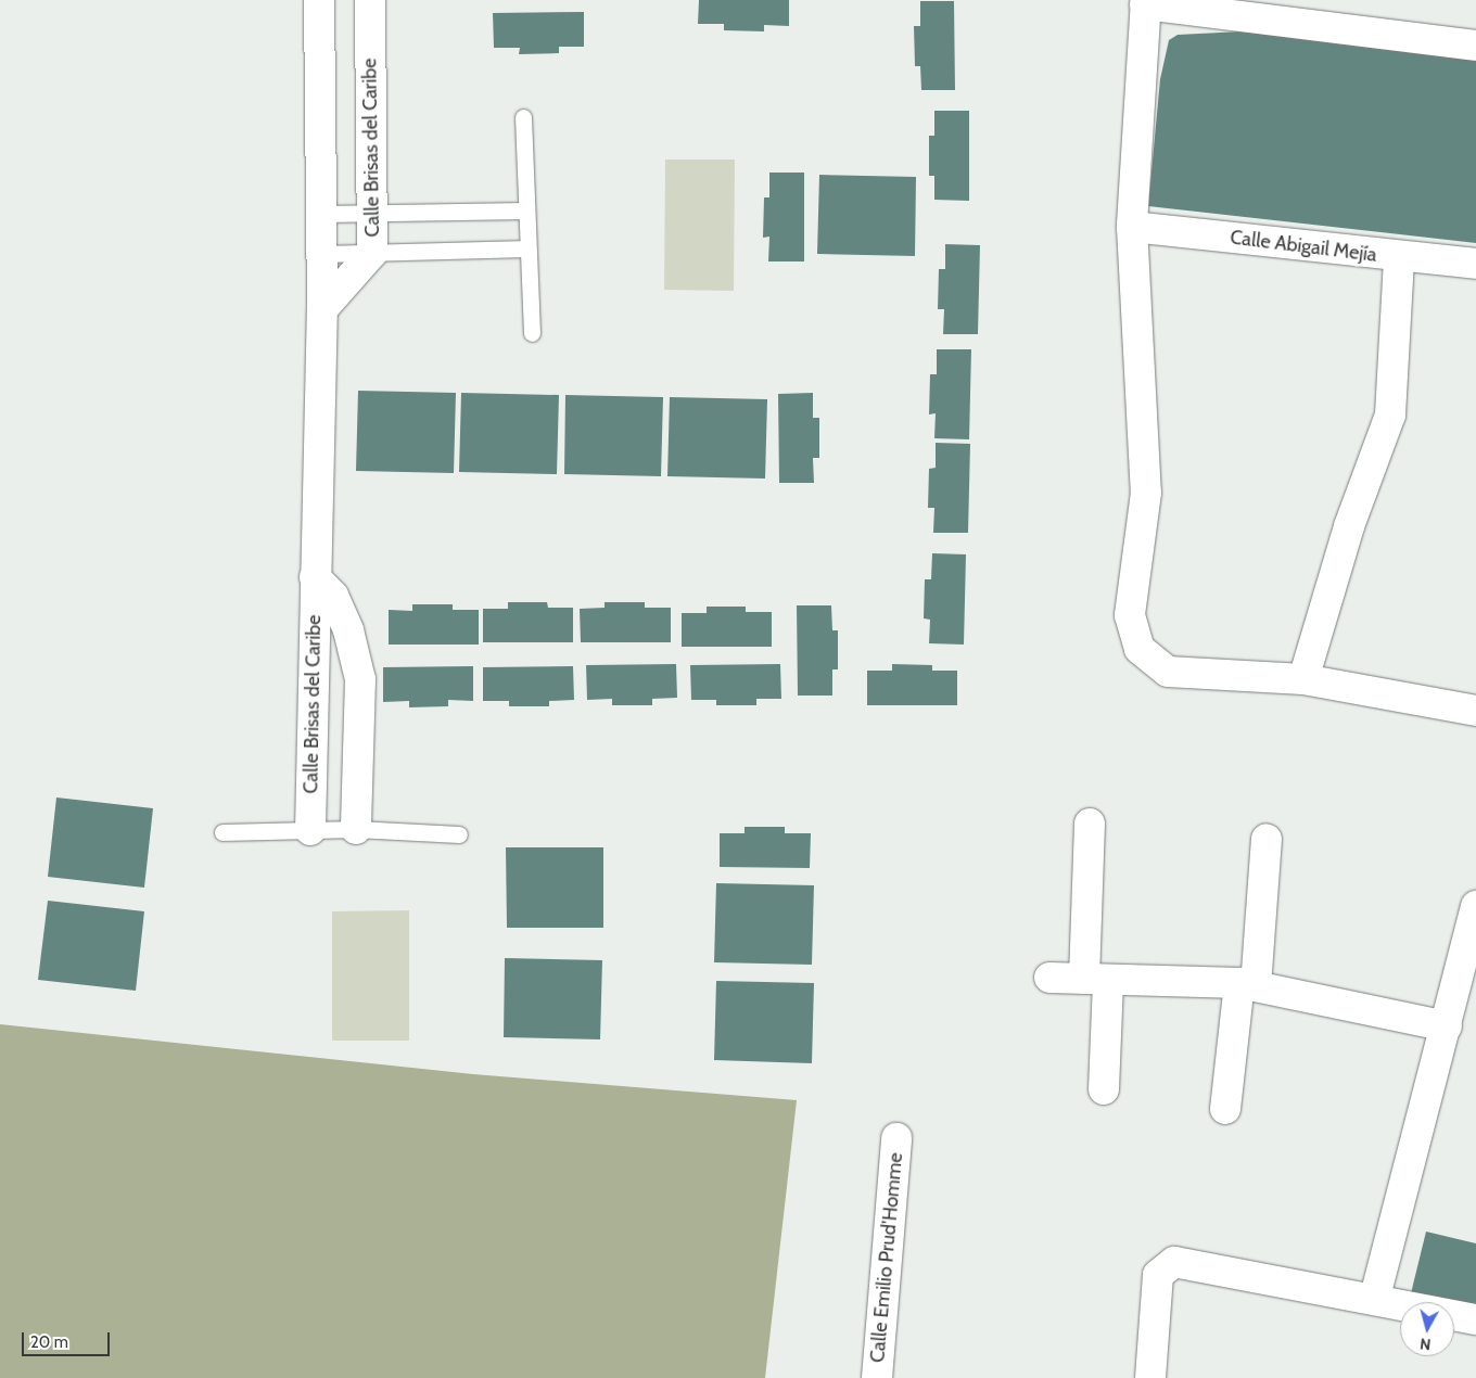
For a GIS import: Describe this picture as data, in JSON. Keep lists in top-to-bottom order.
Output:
{
  "streets": {
    "street": ["Calle Brisas del Caribe", "Calle Abigail Mejía", "Calle Emilio Prud'Homme"]
  },
  "scale_bar": "20 m",
  "north": "bottom"
}
